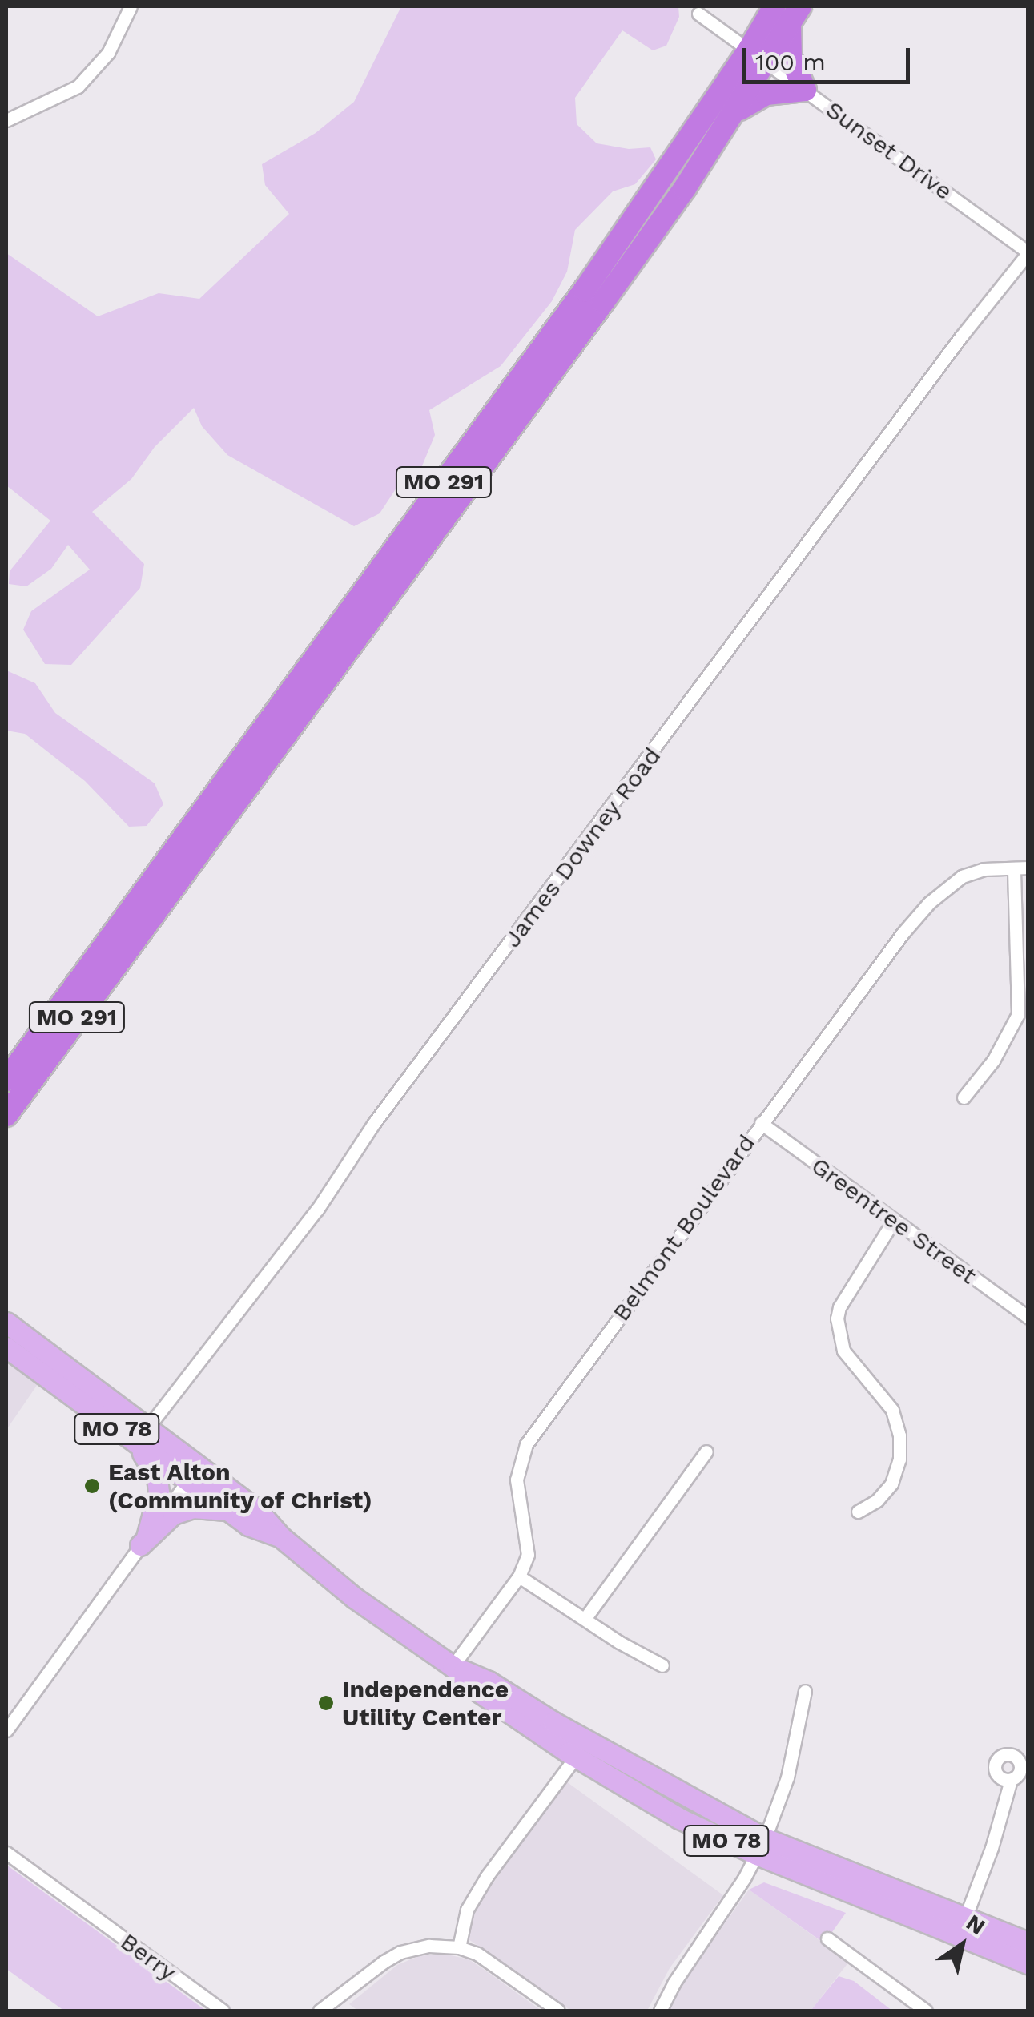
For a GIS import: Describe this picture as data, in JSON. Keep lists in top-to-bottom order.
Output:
{
  "streets": {
    "highway": ["MO 291"],
    "main road": ["MO 78"],
    "street": [
      "Sunset Drive",
      "James Downey Road",
      "Greentree Street",
      "Belmont Boulevard",
      "Berry"
    ]
  },
  "crossings": [
    ["Sunset Drive", "MO 291"],
    ["Sunset Drive", "James Downey Road"],
    ["James Downey Road", "MO 78"],
    ["Greentree Street", "Belmont Boulevard"],
    ["Belmont Boulevard", "MO 78"]
  ],
  "places": ["East Alton (Community of Christ)", "Independence Utility Center"],
  "scale_bar": "100 m",
  "north": "top right"
}
